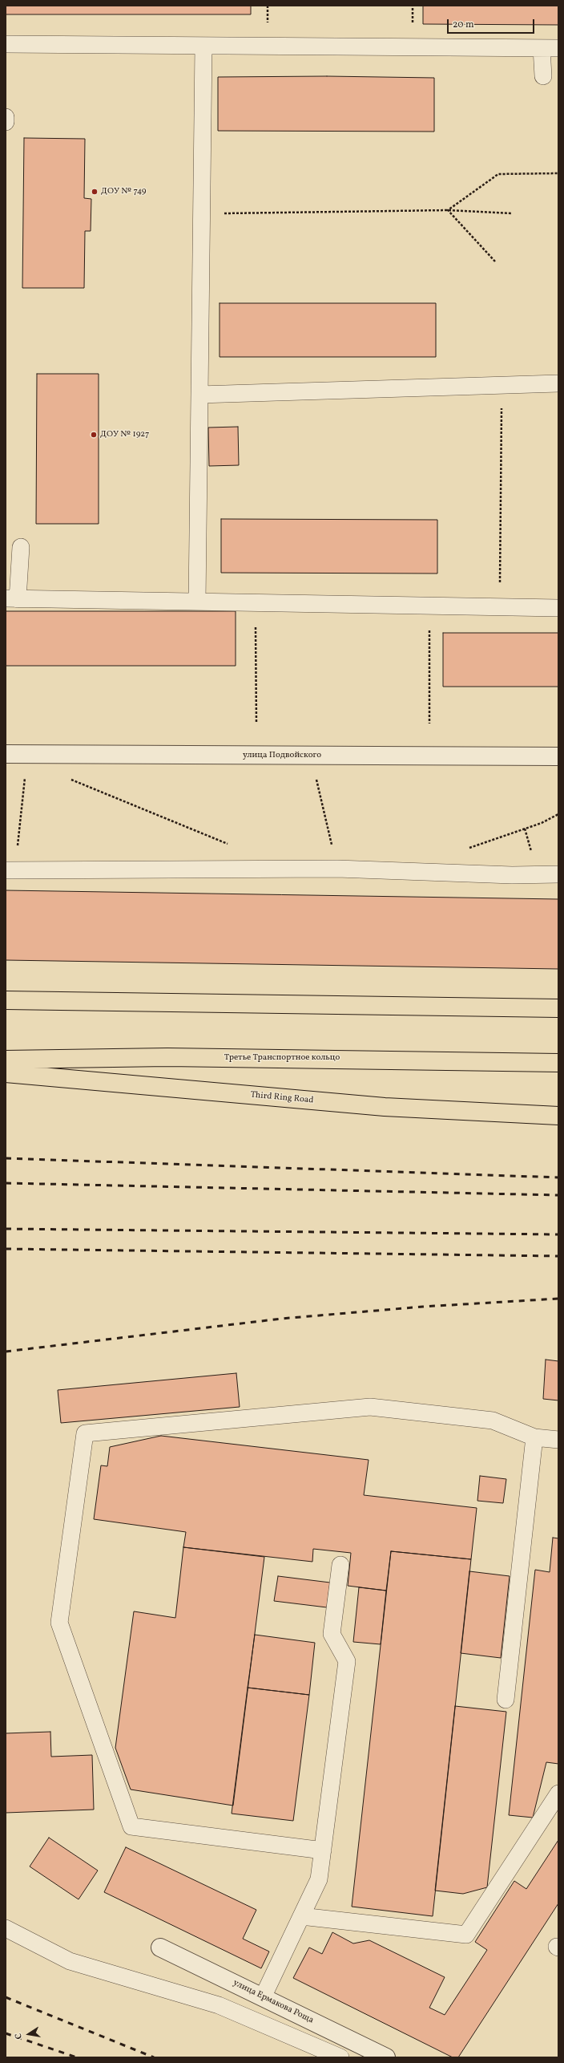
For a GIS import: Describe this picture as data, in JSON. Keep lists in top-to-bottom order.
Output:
{
  "streets": {
    "main road": ["Третье Транспортное кольцо", "Third Ring Road"],
    "street": ["улица Подвойского", "улица Ермакова Роща"]
  },
  "places": ["ДОУ № 749", "ДОУ № 1927"],
  "scale_bar": "20 m",
  "north": "left"
}
